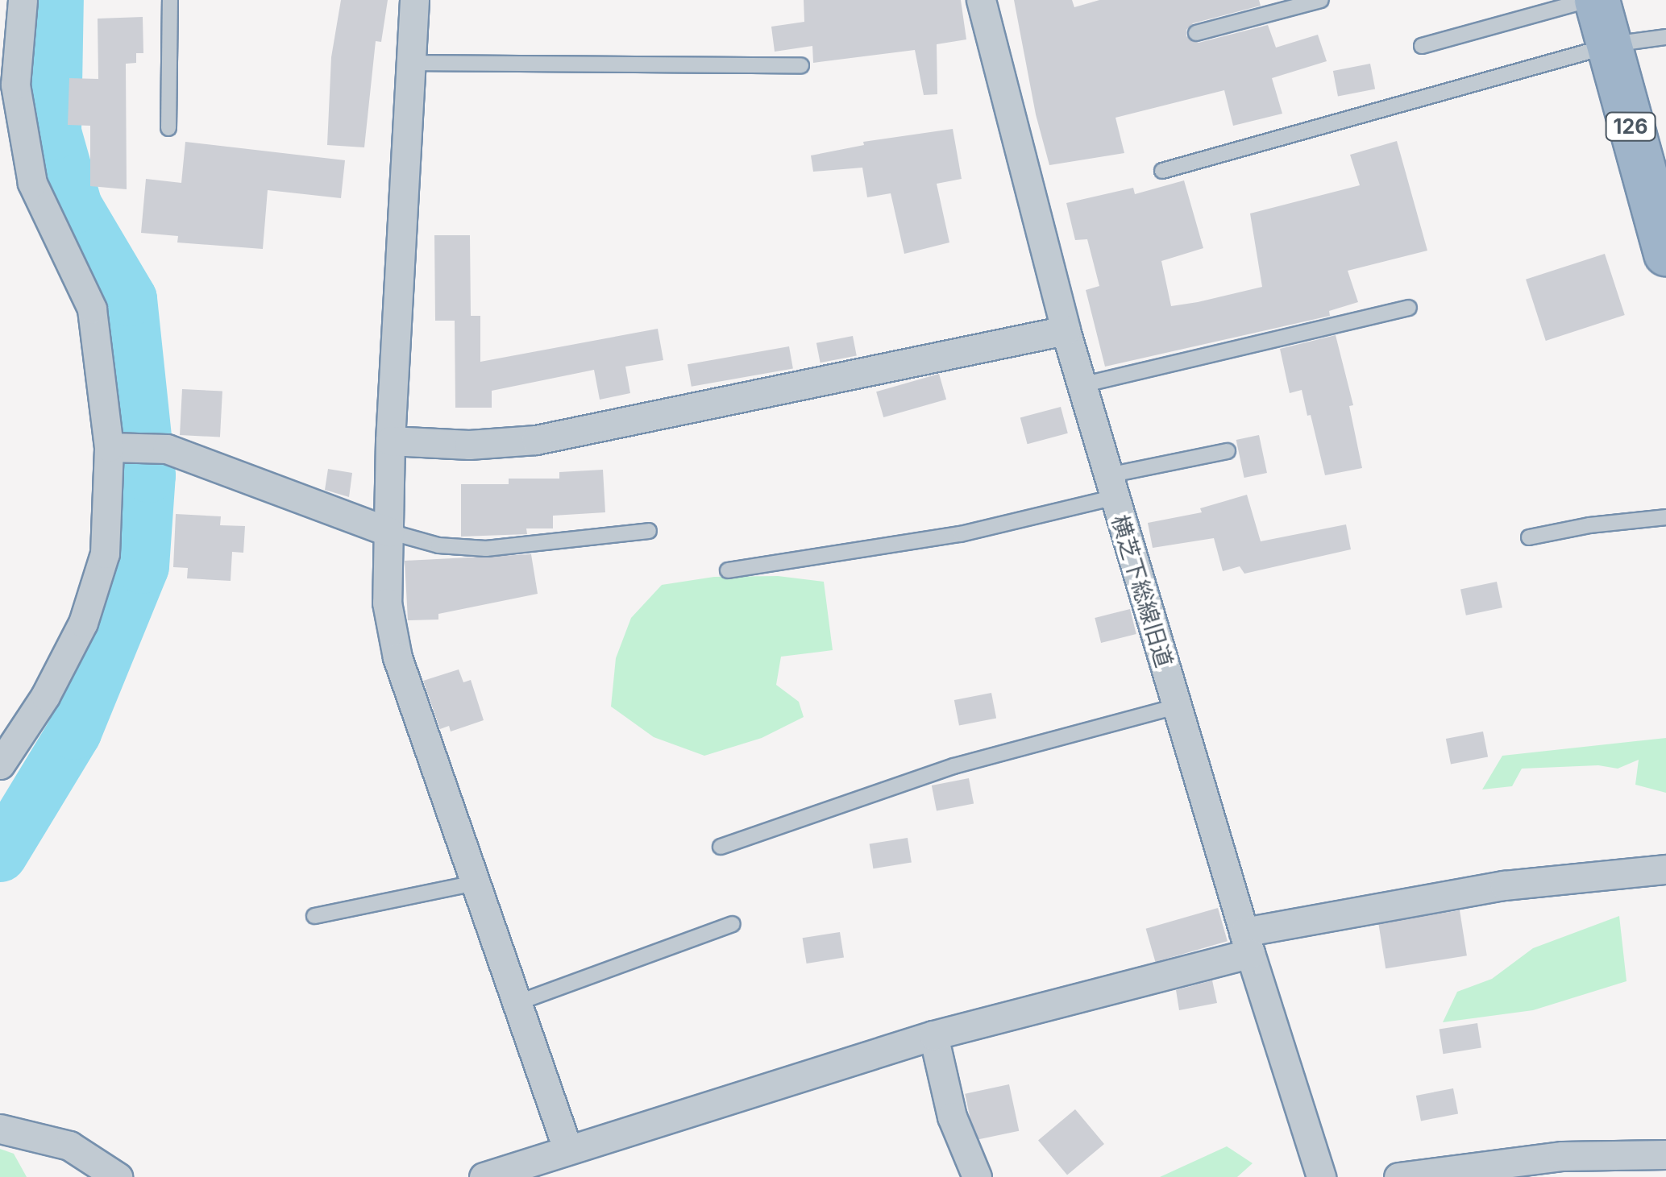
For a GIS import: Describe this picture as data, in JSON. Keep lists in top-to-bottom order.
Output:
{
  "streets": {
    "highway": ["126"],
    "street": ["横芝下総線旧道"]
  }
}
